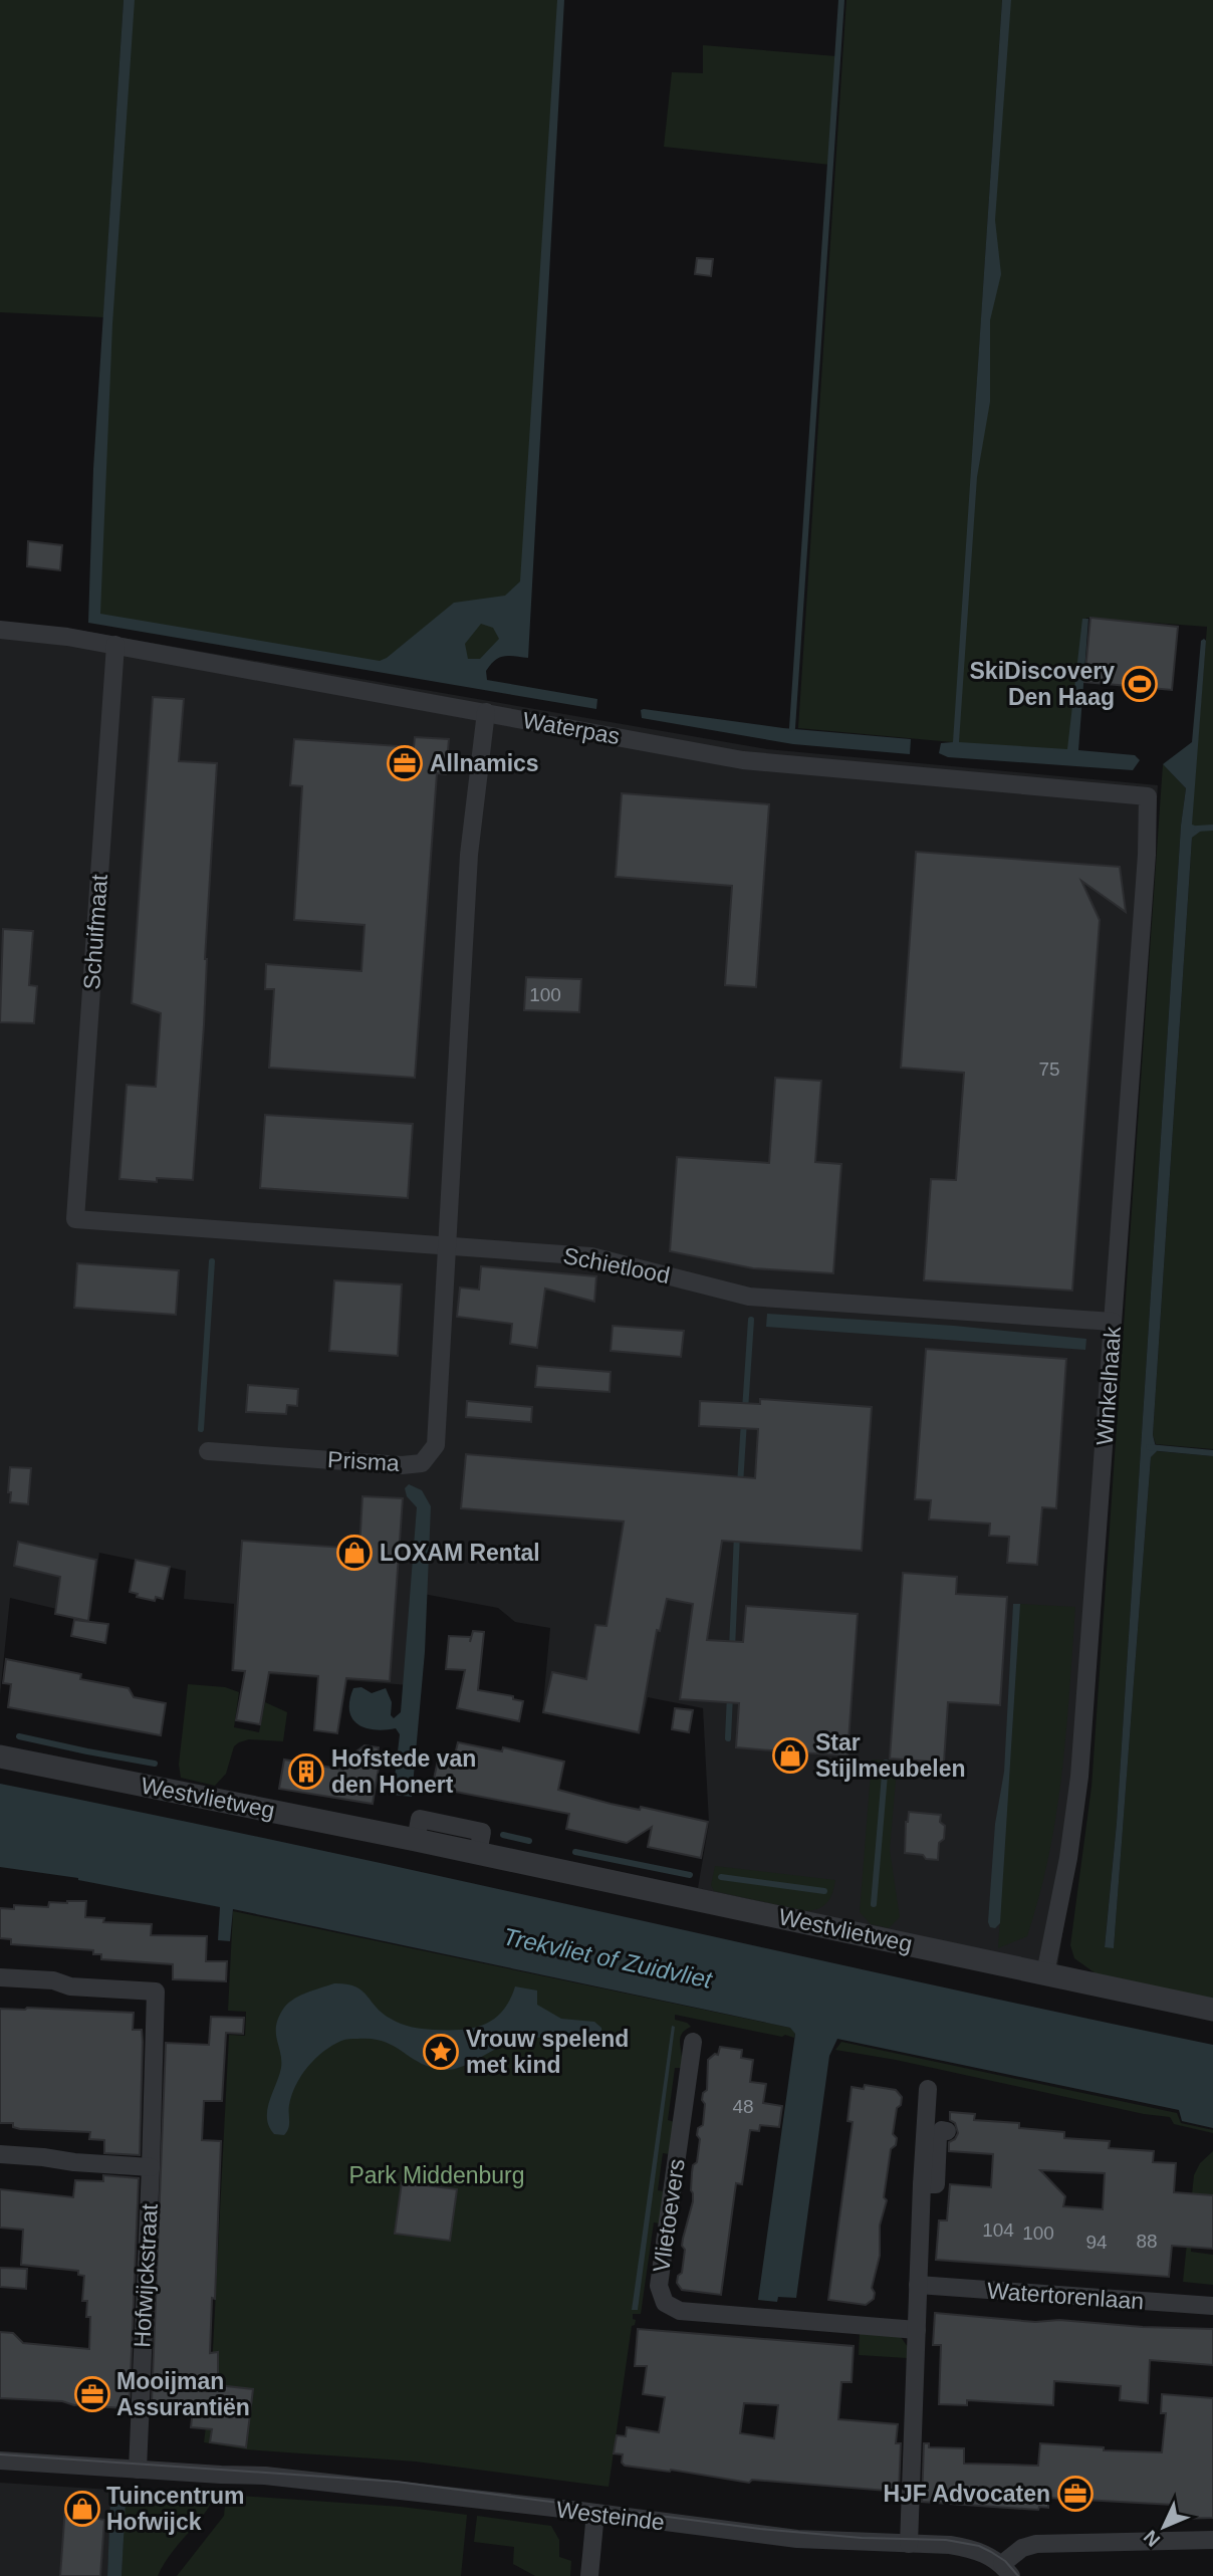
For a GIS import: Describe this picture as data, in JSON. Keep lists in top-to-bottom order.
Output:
{
  "streets": {
    "street": [
      "Waterpas",
      "Schuifmaat",
      "Schietlood",
      "Winkelhaak",
      "Prisma",
      "Westvlietweg",
      "Vlietoevers",
      "Hofwijckstraat",
      "Watertorenlaan",
      "Westeinde"
    ]
  },
  "crossings": [
    ["Waterpas", "Schuifmaat"],
    ["Waterpas", "Winkelhaak"],
    ["Schuifmaat", "Schietlood"],
    ["Schietlood", "Winkelhaak"],
    ["Schietlood", "Prisma"],
    ["Winkelhaak", "Westvlietweg"],
    ["Hofwijckstraat", "Westeinde"]
  ],
  "water": ["Trekvliet of Zuidvliet"],
  "parks": ["Park Middenburg"],
  "places": {
    "sports": ["SkiDiscovery Den Haag"],
    "office": ["Allnamics", "Mooijman Assurantiën", "HJF Advocaten"],
    "shop": ["LOXAM Rental", "Star Stijlmeubelen", "Tuincentrum Hofwijck"],
    "building": ["Hofstede van den Honert"],
    "place": ["Vrouw spelend met kind"]
  },
  "house_numbers": [
    "100",
    "75",
    "48",
    "104",
    "100",
    "88",
    "94"
  ],
  "north": "bottom left"
}
